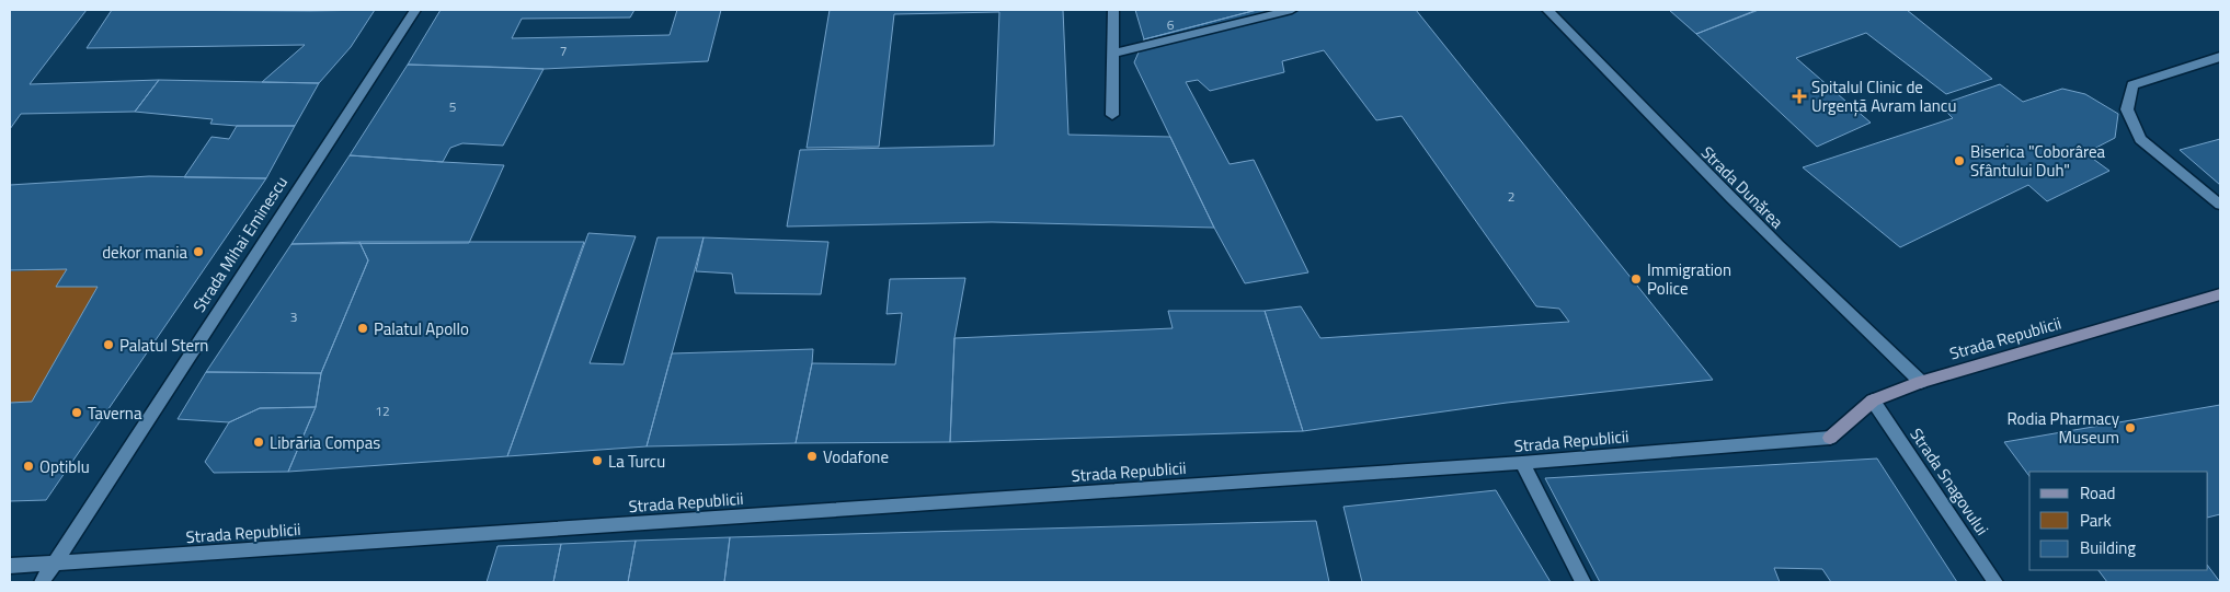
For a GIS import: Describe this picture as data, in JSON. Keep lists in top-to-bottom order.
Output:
{
  "streets": {
    "street": [
      "Strada Dunărea",
      "Strada Mihai Eminescu",
      "Strada Republicii",
      "Strada Snagovului"
    ]
  },
  "crossings": [
    ["Strada Dunărea", "Strada Republicii"],
    ["Strada Mihai Eminescu", "Strada Republicii"],
    ["Strada Republicii", "Strada Snagovului"]
  ],
  "places": {
    "health": ["Spitalul Clinic de Urgență Avram Iancu"],
    "other": [
      "Biserica \"Coborârea Sfântului Duh\"",
      "dekor mania",
      "Immigration Police",
      "Palatul Apollo",
      "Palatul Stern",
      "Taverna",
      "Rodia Pharmacy Museum",
      "Librăria Compas",
      "Vodafone",
      "La Turcu",
      "Optiblu"
    ]
  },
  "house_numbers": [
    "6",
    "7",
    "5",
    "2",
    "3",
    "12"
  ],
  "legend": ["Road", "Park", "Building"]
}
